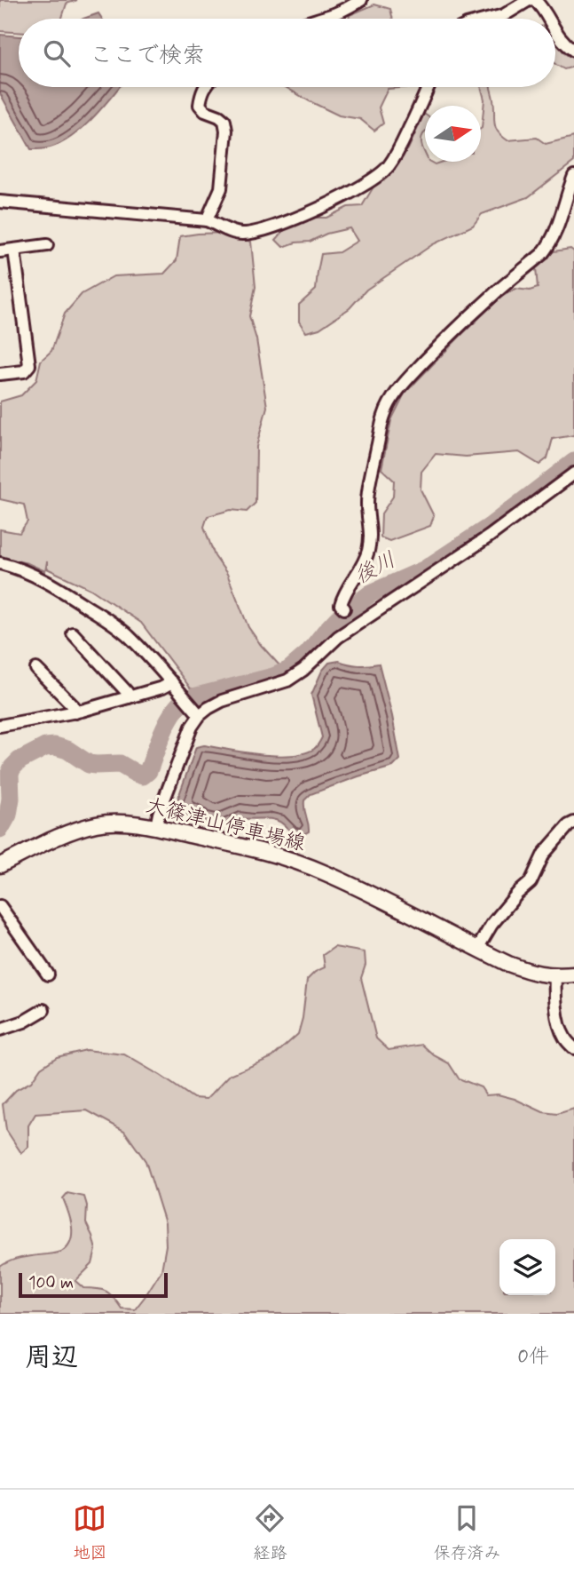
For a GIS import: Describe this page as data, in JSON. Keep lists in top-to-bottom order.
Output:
{
  "streets": {
    "main road": ["大篠津山停車場線"]
  },
  "water": ["後川"],
  "scale_bar": "100 m",
  "north": "right",
  "page": {
    "search": "ここで検索",
    "scale": "100 m",
    "heading": ["周辺", "0件"],
    "nav": ["地図", "経路", "保存済み"]
  }
}
